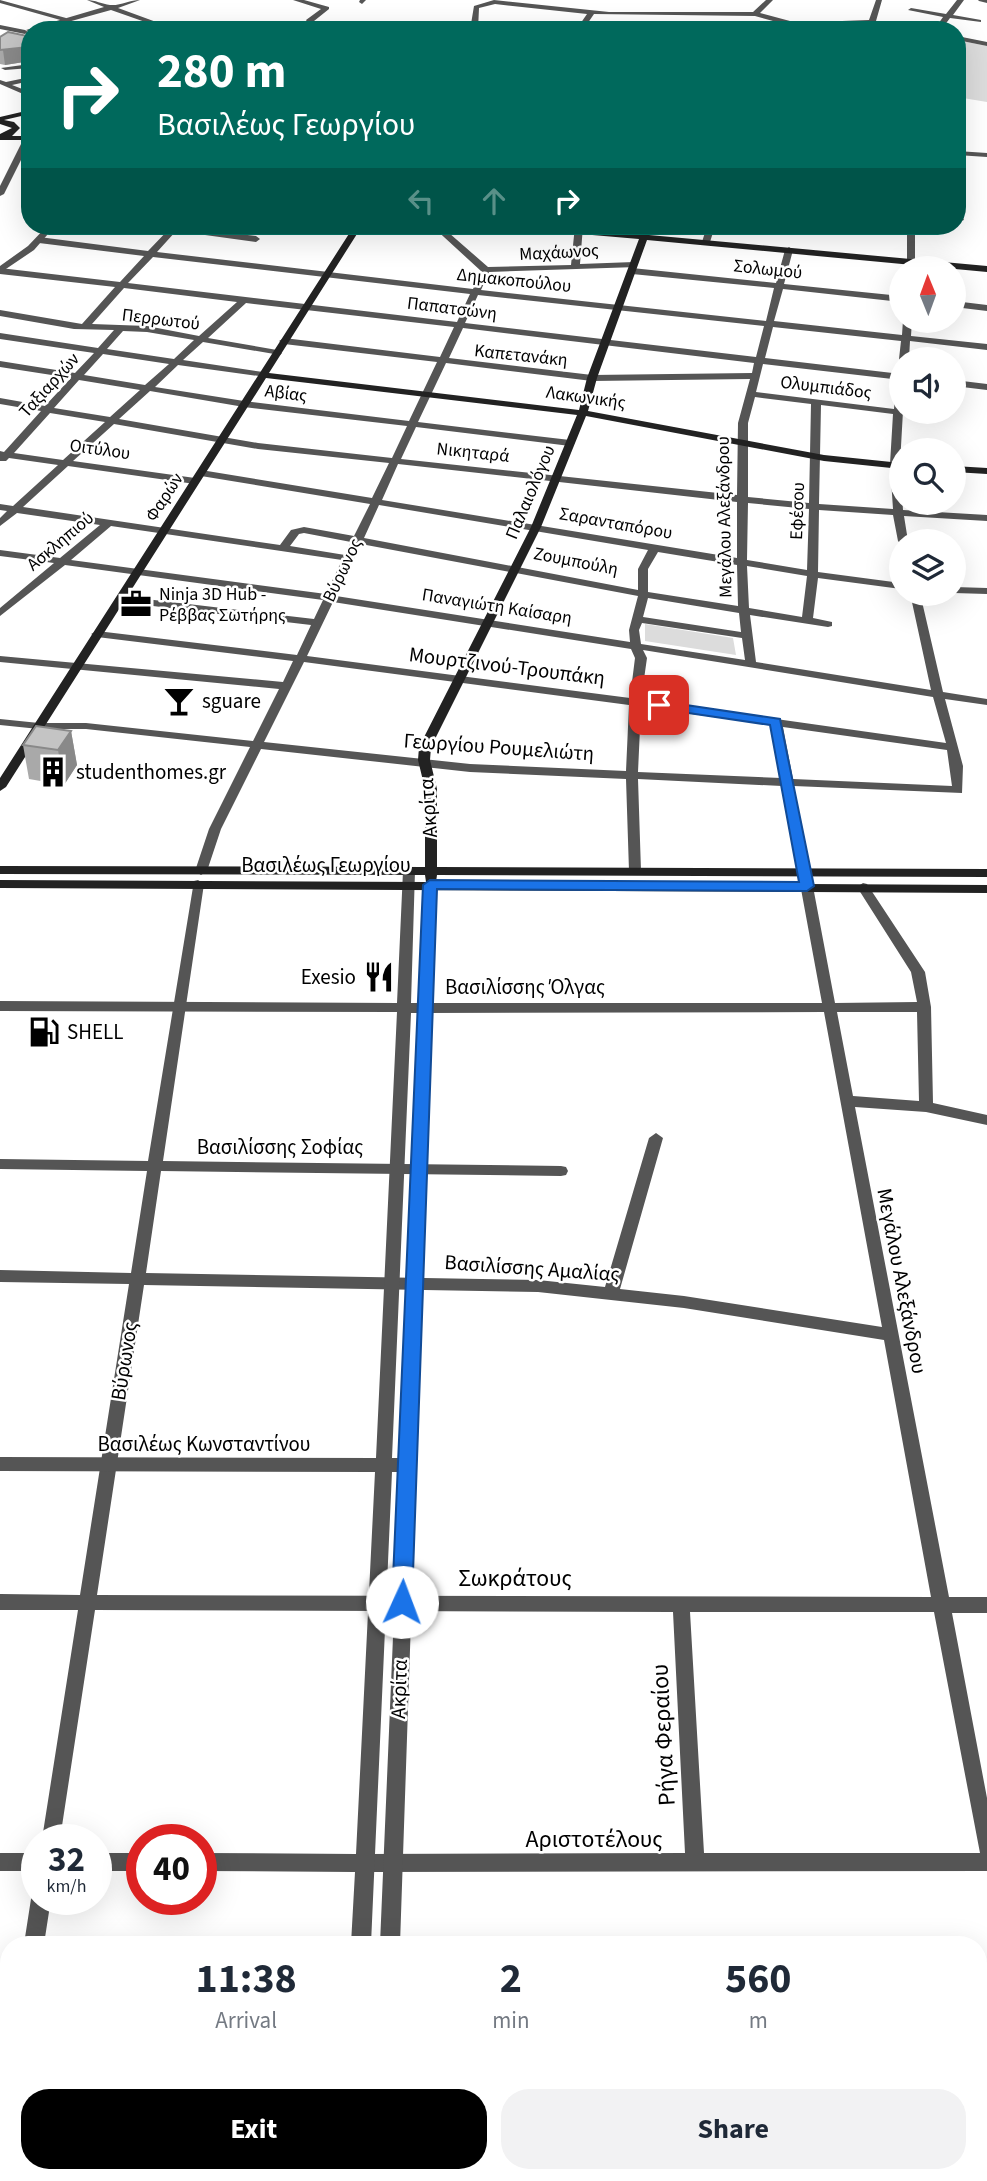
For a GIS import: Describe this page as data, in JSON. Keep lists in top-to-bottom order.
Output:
{
  "streets": {
    "main road": [
      "Λακωνικής",
      "Παλαιολόγου",
      "Φαρών",
      "Ακρίτα",
      "Βασιλέως Γεωργίου"
    ],
    "street": [
      "Μαχάωνος",
      "Σολωμού",
      "Δημακοπούλου",
      "Παπατσώνη",
      "Περρωτού",
      "Καπετανάκη",
      "Ταξιαρχών",
      "Ολυμπιάδος",
      "Αβίας",
      "Οιτύλου",
      "Νικηταρά",
      "Εφέσου",
      "Μεγάλου Αλεξάνδρου",
      "Σαρανταπόρου",
      "Ασκληπιού",
      "Ζουμπούλη",
      "Βύρωνος",
      "Παναγιώτη Καίσαρη",
      "Μουρτζινού-Τρουπάκη",
      "Γεωργίου Ρουμελιώτη",
      "Βασιλίσσης Όλγας",
      "Βασιλίσσης Σοφίας",
      "Βασιλίσσης Αμαλίας",
      "Βασιλέως Κωνσταντίνου",
      "Σωκράτους",
      "Ρήγα Φεραίου",
      "Αριστοτέλους"
    ]
  },
  "crossings": [
    ["Μαχάωνος", "Σολωμού"],
    ["Μαχάωνος", "Παλαιολόγου"],
    ["Μαχάωνος", "Βύρωνος"],
    ["Σολωμού", "Παλαιολόγου"],
    ["Σολωμού", "Μεγάλου Αλεξάνδρου"],
    ["Δημακοπούλου", "Παλαιολόγου"],
    ["Δημακοπούλου", "Φαρών"],
    ["Δημακοπούλου", "Μεγάλου Αλεξάνδρου"],
    ["Δημακοπούλου", "Βύρωνος"],
    ["Παπατσώνη", "Παλαιολόγου"],
    ["Παπατσώνη", "Φαρών"],
    ["Παπατσώνη", "Μεγάλου Αλεξάνδρου"],
    ["Παπατσώνη", "Βύρωνος"],
    ["Περρωτού", "Ταξιαρχών"],
    ["Περρωτού", "Φαρών"],
    ["Καπετανάκη", "Παλαιολόγου"],
    ["Καπετανάκη", "Φαρών"],
    ["Καπετανάκη", "Μεγάλου Αλεξάνδρου"],
    ["Καπετανάκη", "Βύρωνος"],
    ["Ταξιαρχών", "Αβίας"],
    ["Ταξιαρχών", "Οιτύλου"],
    ["Ταξιαρχών", "Νικηταρά"],
    ["Ολυμπιάδος", "Εφέσου"],
    ["Ολυμπιάδος", "Μεγάλου Αλεξάνδρου"],
    ["Αβίας", "Παλαιολόγου"],
    ["Αβίας", "Φαρών"],
    ["Αβίας", "Βύρωνος"],
    ["Λακωνικής", "Παλαιολόγου"],
    ["Λακωνικής", "Φαρών"],
    ["Λακωνικής", "Εφέσου"],
    ["Λακωνικής", "Μεγάλου Αλεξάνδρου"],
    ["Λακωνικής", "Βύρωνος"],
    ["Οιτύλου", "Φαρών"],
    ["Οιτύλου", "Σαρανταπόρου"],
    ["Νικηταρά", "Παλαιολόγου"],
    ["Νικηταρά", "Φαρών"],
    ["Νικηταρά", "Εφέσου"],
    ["Νικηταρά", "Μεγάλου Αλεξάνδρου"],
    ["Νικηταρά", "Βύρωνος"],
    ["Παλαιολόγου", "Σαρανταπόρου"],
    ["Παλαιολόγου", "Ζουμπούλη"],
    ["Παλαιολόγου", "Παναγιώτη Καίσαρη"],
    ["Παλαιολόγου", "Μουρτζινού-Τρουπάκη"],
    ["Παλαιολόγου", "Γεωργίου Ρουμελιώτη"],
    ["Παλαιολόγου", "Ακρίτα"],
    ["Φαρών", "Σαρανταπόρου"],
    ["Φαρών", "Παναγιώτη Καίσαρη"],
    ["Φαρών", "Μουρτζινού-Τρουπάκη"],
    ["Φαρών", "Γεωργίου Ρουμελιώτη"],
    ["Εφέσου", "Σαρανταπόρου"],
    ["Εφέσου", "Ζουμπούλη"],
    ["Μεγάλου Αλεξάνδρου", "Σαρανταπόρου"],
    ["Μεγάλου Αλεξάνδρου", "Ζουμπούλη"],
    ["Μεγάλου Αλεξάνδρου", "Παναγιώτη Καίσαρη"],
    ["Μεγάλου Αλεξάνδρου", "Μουρτζινού-Τρουπάκη"],
    ["Μεγάλου Αλεξάνδρου", "Γεωργίου Ρουμελιώτη"],
    ["Μεγάλου Αλεξάνδρου", "Βασιλέως Γεωργίου"],
    ["Μεγάλου Αλεξάνδρου", "Βασιλίσσης Όλγας"],
    ["Μεγάλου Αλεξάνδρου", "Βασιλίσσης Αμαλίας"],
    ["Μεγάλου Αλεξάνδρου", "Σωκράτους"],
    ["Σαρανταπόρου", "Βύρωνος"],
    ["Ασκληπιού", "Παναγιώτη Καίσαρη"],
    ["Ζουμπούλη", "Βύρωνος"],
    ["Βύρωνος", "Παναγιώτη Καίσαρη"],
    ["Βύρωνος", "Μουρτζινού-Τρουπάκη"],
    ["Βύρωνος", "Γεωργίου Ρουμελιώτη"],
    ["Βύρωνος", "Βασιλέως Γεωργίου"],
    ["Βύρωνος", "Βασιλίσσης Όλγας"],
    ["Βύρωνος", "Βασιλίσσης Σοφίας"],
    ["Βύρωνος", "Βασιλίσσης Αμαλίας"],
    ["Βύρωνος", "Βασιλέως Κωνσταντίνου"],
    ["Βύρωνος", "Σωκράτους"],
    ["Μουρτζινού-Τρουπάκη", "Γεωργίου Ρουμελιώτη"],
    ["Γεωργίου Ρουμελιώτη", "Ακρίτα"],
    ["Ακρίτα", "Βασιλέως Γεωργίου"],
    ["Ακρίτα", "Βασιλίσσης Όλγας"],
    ["Ακρίτα", "Βασιλίσσης Σοφίας"],
    ["Ακρίτα", "Βασιλίσσης Αμαλίας"],
    ["Ακρίτα", "Βασιλέως Κωνσταντίνου"],
    ["Ακρίτα", "Σωκράτους"],
    ["Ακρίτα", "Αριστοτέλους"],
    ["Σωκράτους", "Ρήγα Φεραίου"],
    ["Ρήγα Φεραίου", "Αριστοτέλους"]
  ],
  "places": {
    "office": ["Ninja 3D Hub - Ρέββας Σωτήρης"],
    "bar": ["sguare"],
    "building": ["studenthomes.gr"],
    "restaurant": ["Exesio"],
    "fuel station": ["SHELL"]
  },
  "north": "top",
  "page": {
    "turn": ["280 m", "Βασιλέως Γεωργίου"],
    "speed": "32 km/h",
    "limit": "40",
    "eta": [
      "11:38",
      "Arrival",
      "2",
      "min",
      "560",
      "m"
    ],
    "buttons": ["Exit", "Share"]
  }
}
